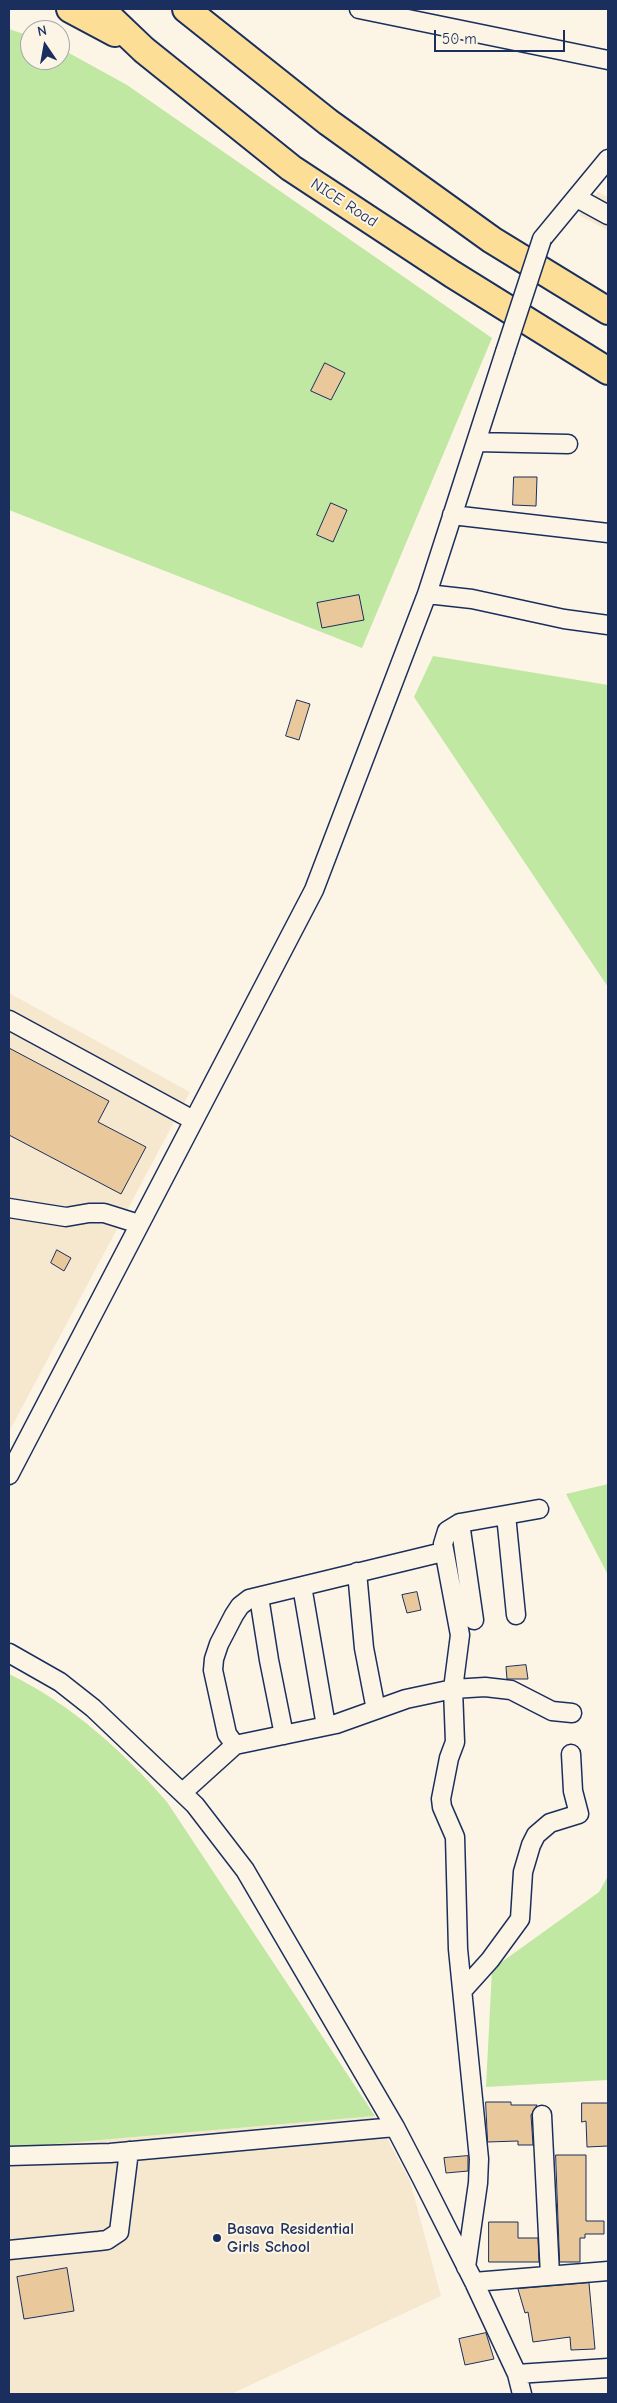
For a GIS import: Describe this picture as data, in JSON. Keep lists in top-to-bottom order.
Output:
{
  "streets": {
    "highway": ["NICE Road"]
  },
  "places": ["Basava Residential Girls School"],
  "scale_bar": "50 m",
  "north": "top"
}
